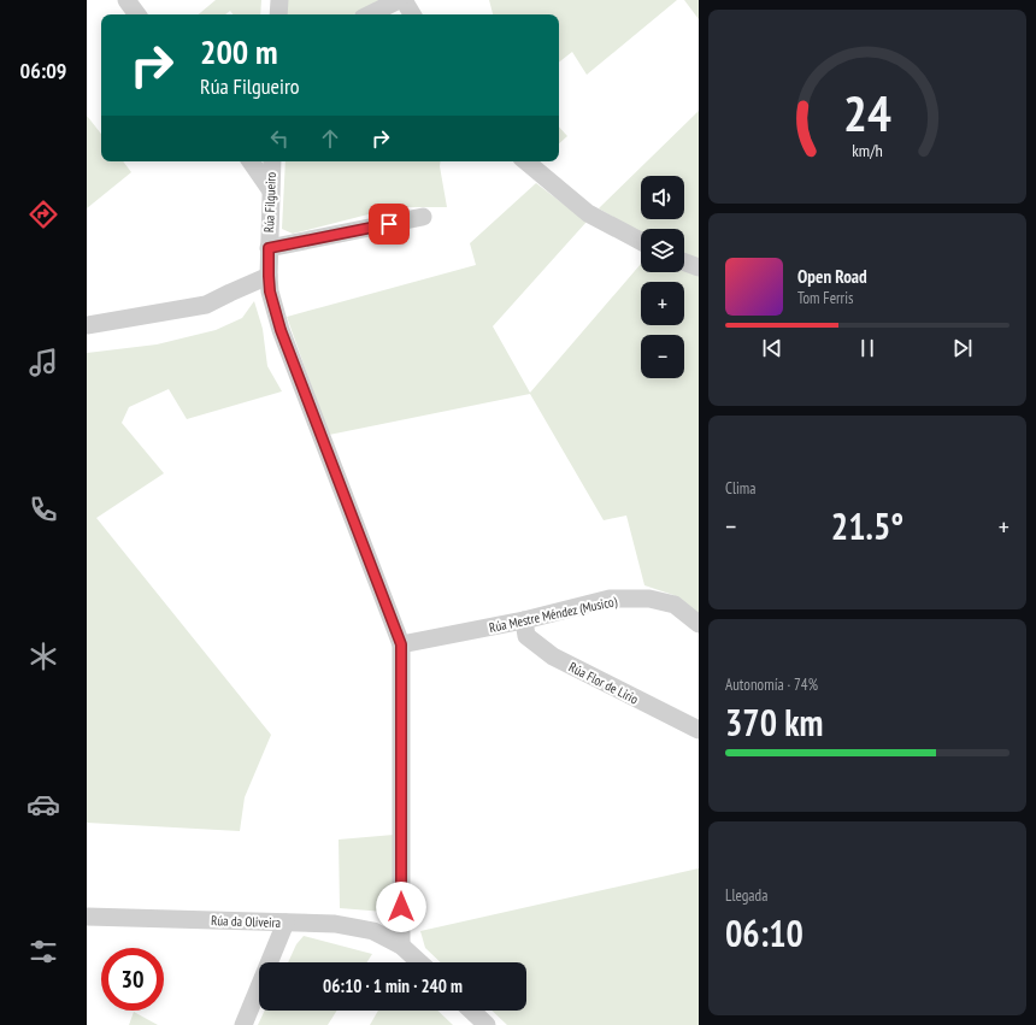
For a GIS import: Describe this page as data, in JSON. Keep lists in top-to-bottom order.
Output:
{
  "streets": {
    "street": [
      "Rúa Filgueiro",
      "Rúa Mestre Méndez (Musico)",
      "Rúa Flor de Lirio",
      "Rúa da Oliveira"
    ]
  },
  "crossings": [
    ["Rúa Filgueiro", "Rúa Mestre Méndez (Musico)"],
    ["Rúa Filgueiro", "Rúa da Oliveira"],
    ["Rúa Mestre Méndez (Musico)", "Rúa Flor de Lirio"]
  ],
  "page": {
    "tabs": "06:09",
    "turn": ["200 m", "Rúa Filgueiro"],
    "map_buttons": ["+", "−"],
    "song": ["Open Road", "Tom Ferris"],
    "tile": [
      "Clima",
      ["Autonomía · 74%", "370 km"],
      ["Llegada", "06:10"]
    ],
    "heat": ["−", "21.5°", "+"],
    "limit": "30",
    "trip": "06:10 · 1 min · 240 m",
    "gauge": ["24", "km/h"]
  }
}
